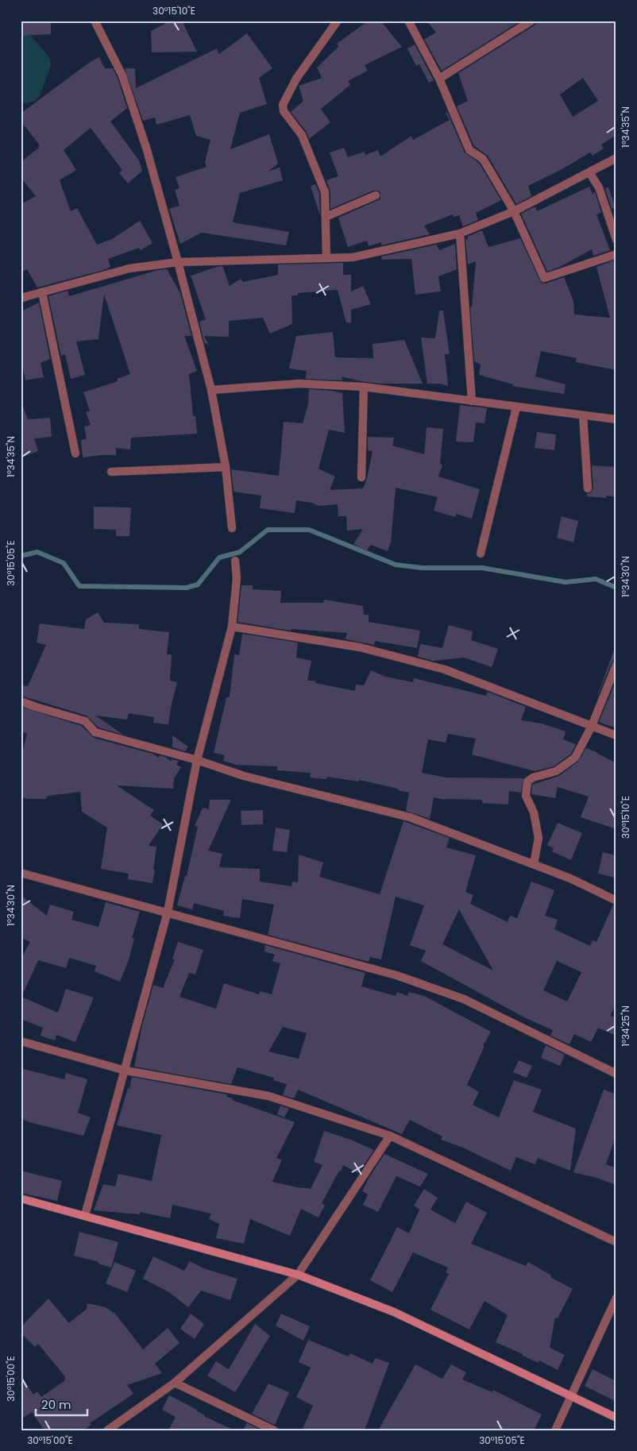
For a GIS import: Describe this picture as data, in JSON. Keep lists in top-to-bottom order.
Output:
{
  "scale_bar": "20 m",
  "coordinates": [
    "30°15'10\"E",
    "1°34'35\"N",
    "30°15'05\"E",
    "1°34'30\"N",
    "1°34'25\"N",
    "30°15'00\"E"
  ]
}
